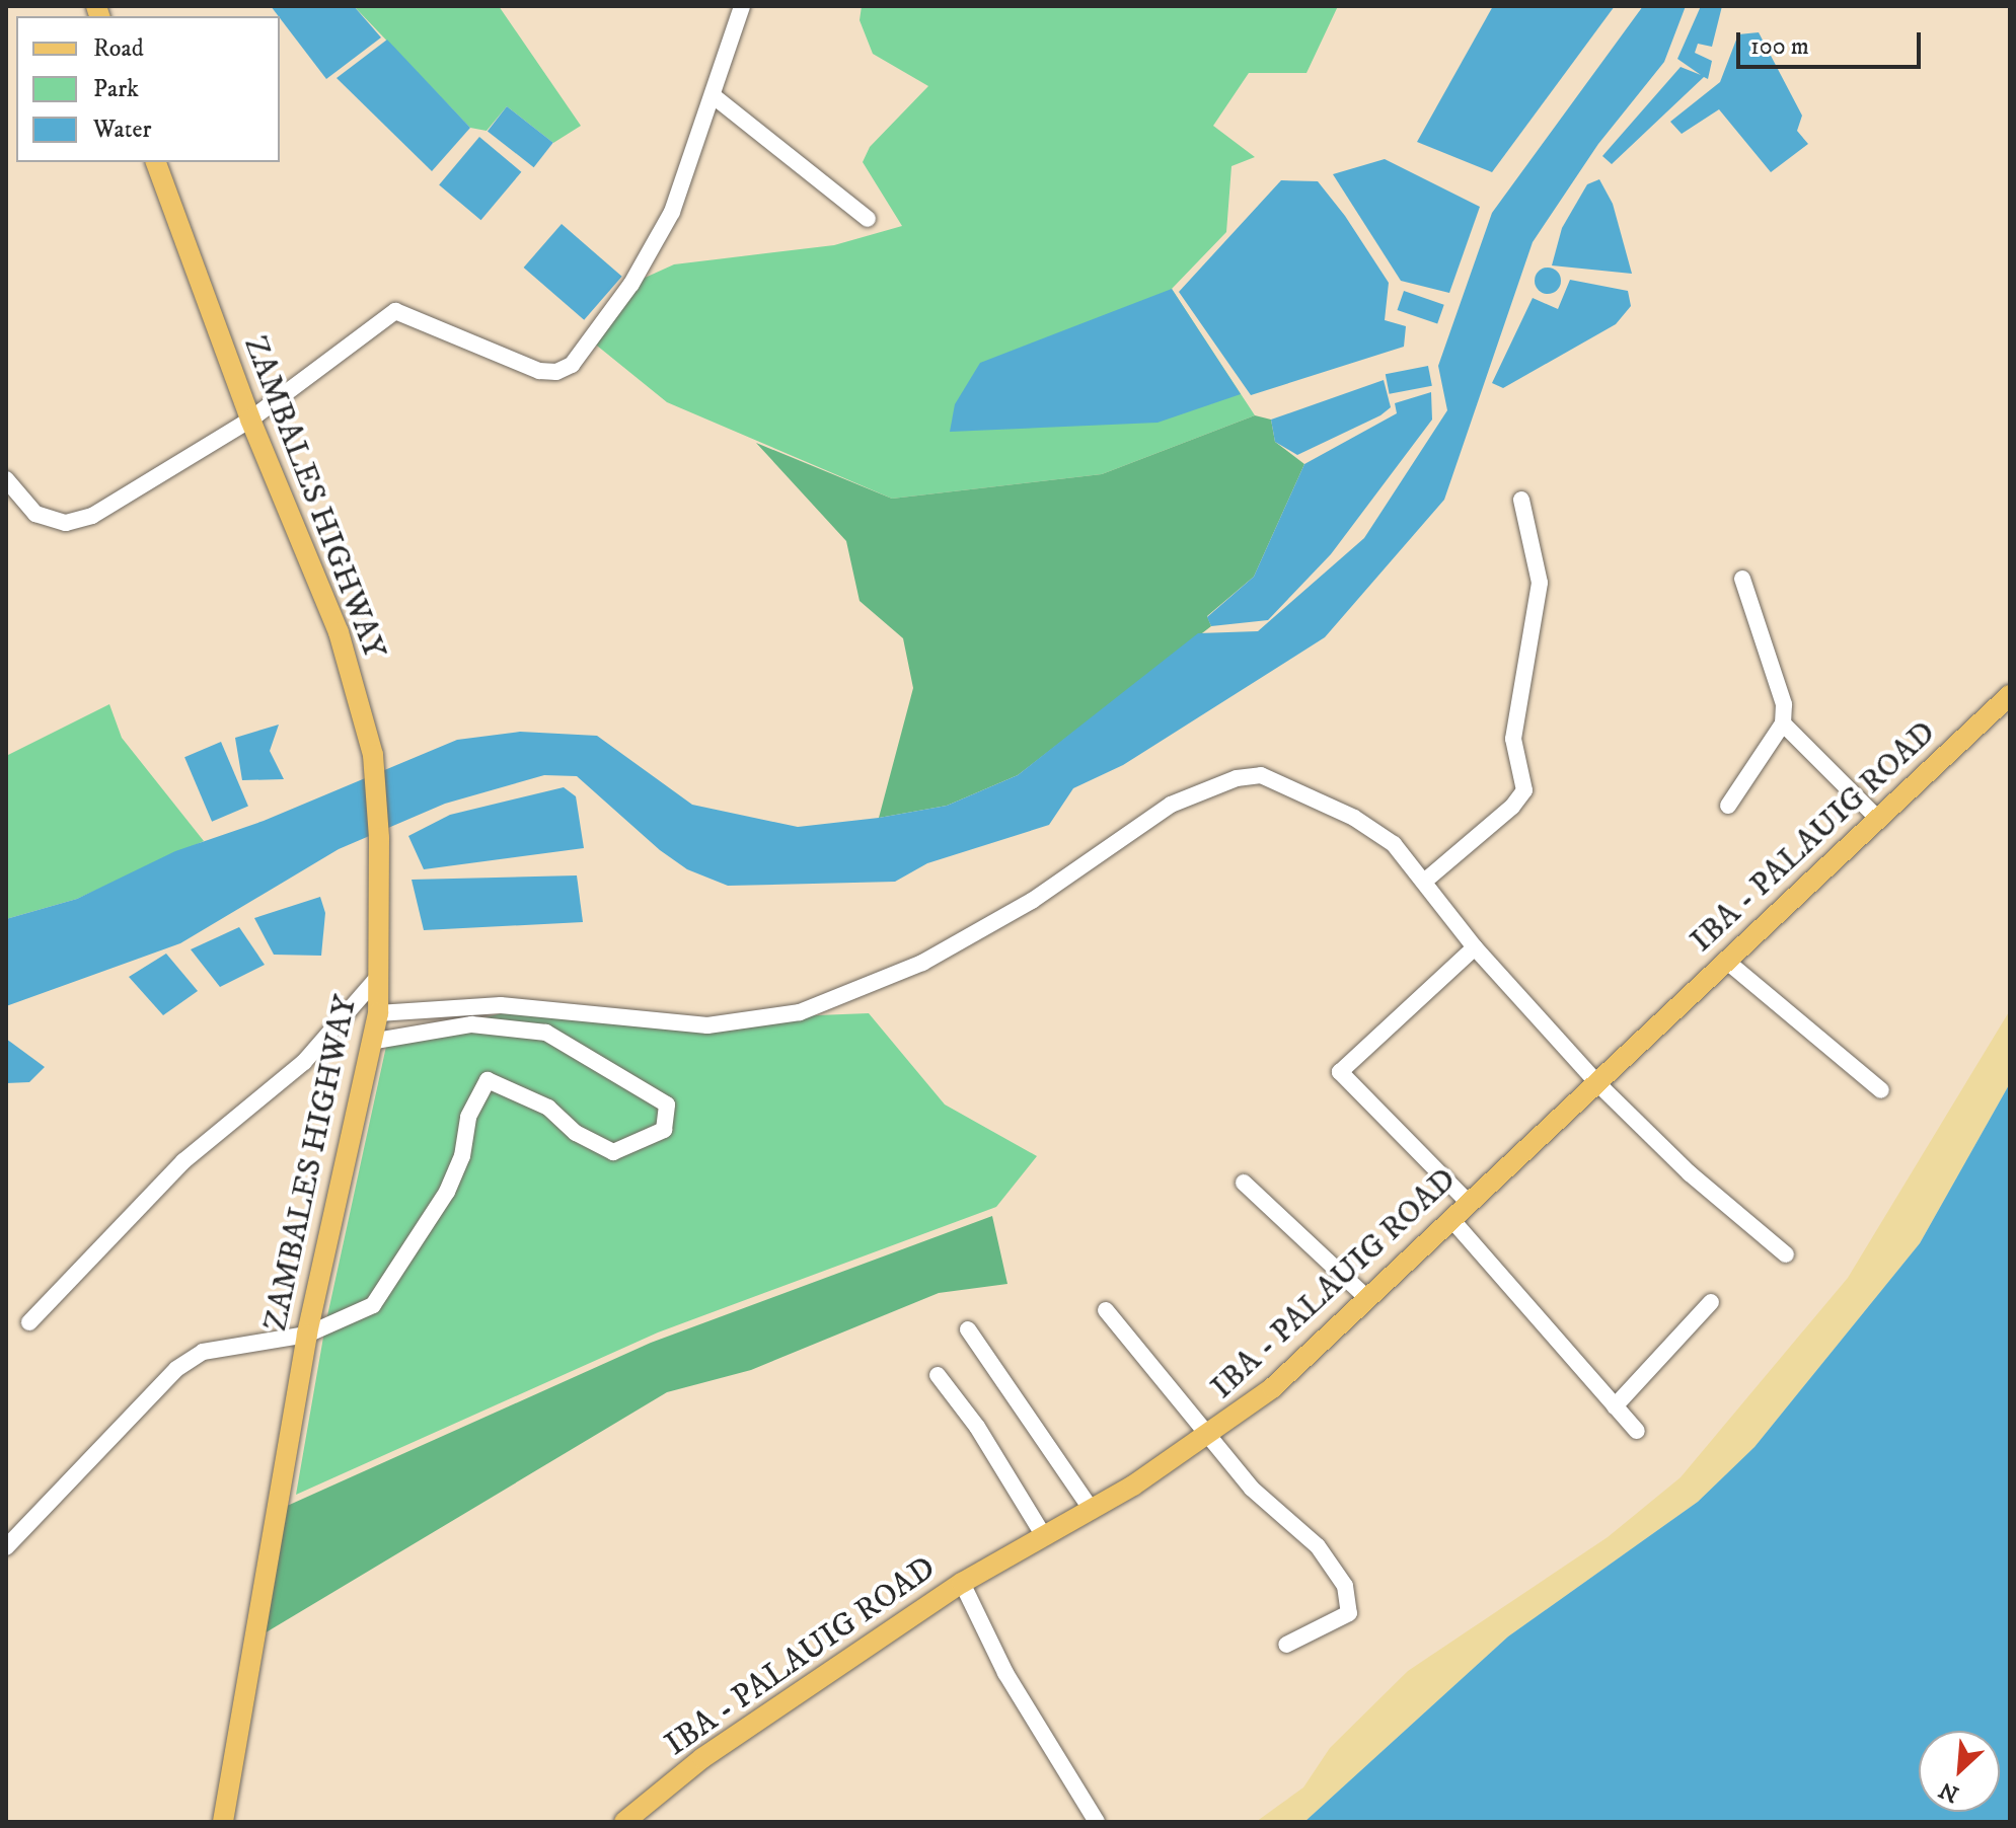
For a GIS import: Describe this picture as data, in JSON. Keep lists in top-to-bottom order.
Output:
{
  "streets": {
    "main road": ["ZAMBALES HIGHWAY", "IBA - PALAUIG ROAD"]
  },
  "legend": ["Road", "Park", "Water"],
  "scale_bar": "100 m",
  "north": "bottom left"
}
